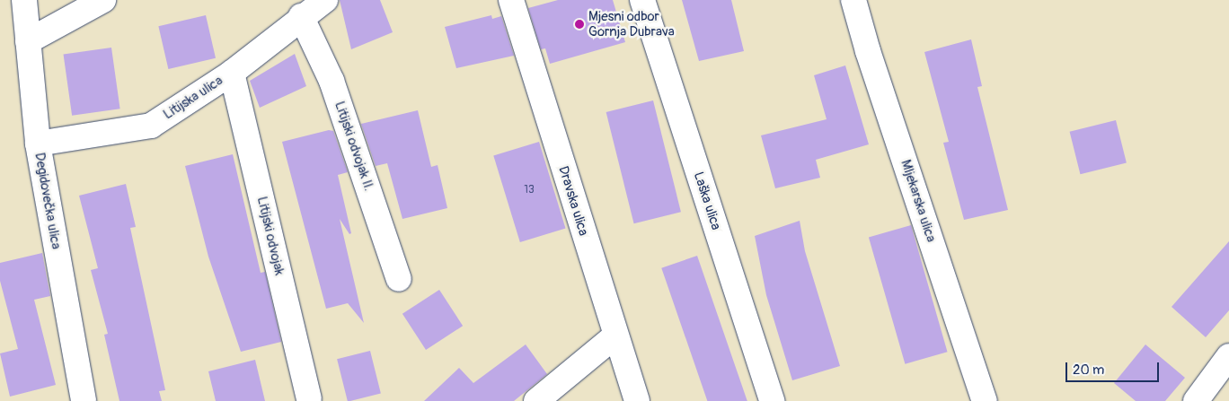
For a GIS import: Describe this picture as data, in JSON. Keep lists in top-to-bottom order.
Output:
{
  "streets": {
    "street": [
      "Litijska ulica",
      "Litijski odvojak II.",
      "Degidovečka ulica",
      "Dravska ulica",
      "Laška ulica",
      "Mljekarska ulica",
      "Litijski odvojak"
    ]
  },
  "crossings": [
    ["Litijska ulica", "Litijski odvojak II."],
    ["Litijska ulica", "Degidovečka ulica"],
    ["Litijska ulica", "Litijski odvojak"]
  ],
  "places": ["Mjesni odbor Gornja Dubrava"],
  "house_numbers": ["13"],
  "scale_bar": "20 m"
}
